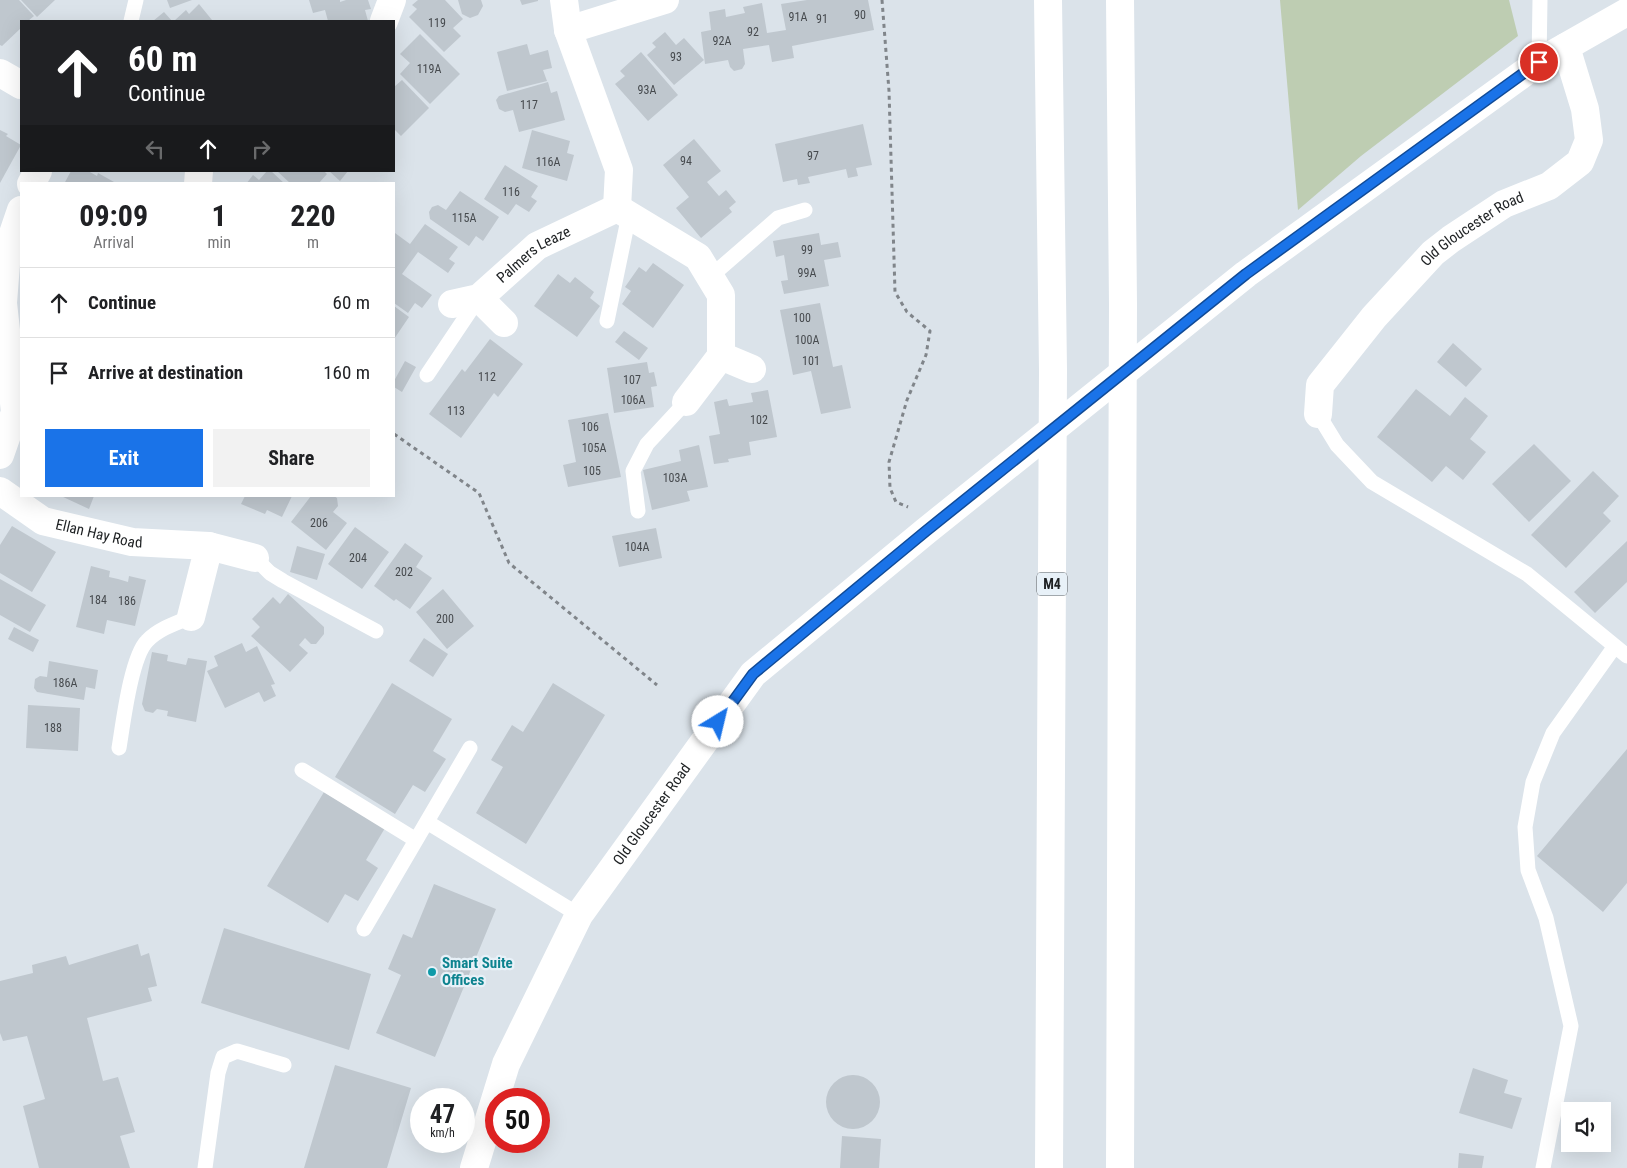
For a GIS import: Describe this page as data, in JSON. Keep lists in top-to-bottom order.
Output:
{
  "streets": {
    "main road": [
      "Old Gloucester Road",
      "Palmers Leaze",
      "Ellan Hay Road",
      "M4"
    ]
  },
  "places": ["Smart Suite Offices"],
  "house_numbers": [
    "90",
    "91A",
    "91",
    "119",
    "92",
    "92A",
    "93",
    "119A",
    "93A",
    "117",
    "97",
    "94",
    "116A",
    "116",
    "115A",
    "99",
    "99A",
    "100",
    "100A",
    "101",
    "112",
    "107",
    "106A",
    "113",
    "102",
    "106",
    "105A",
    "105",
    "103A",
    "206",
    "104A",
    "204",
    "202",
    "184",
    "186",
    "200",
    "186A",
    "188"
  ],
  "page": {
    "turn": ["60 m", "Continue"],
    "eta": [
      "09:09",
      "Arrival",
      "1",
      "min",
      "220",
      "m"
    ],
    "list": [
      {
        "name": "Continue",
        "value": "60 m"
      },
      {
        "name": "Arrive at destination",
        "value": "160 m"
      }
    ],
    "buttons": ["Exit", "Share"],
    "speed": "47 km/h",
    "limit": "50"
  }
}
